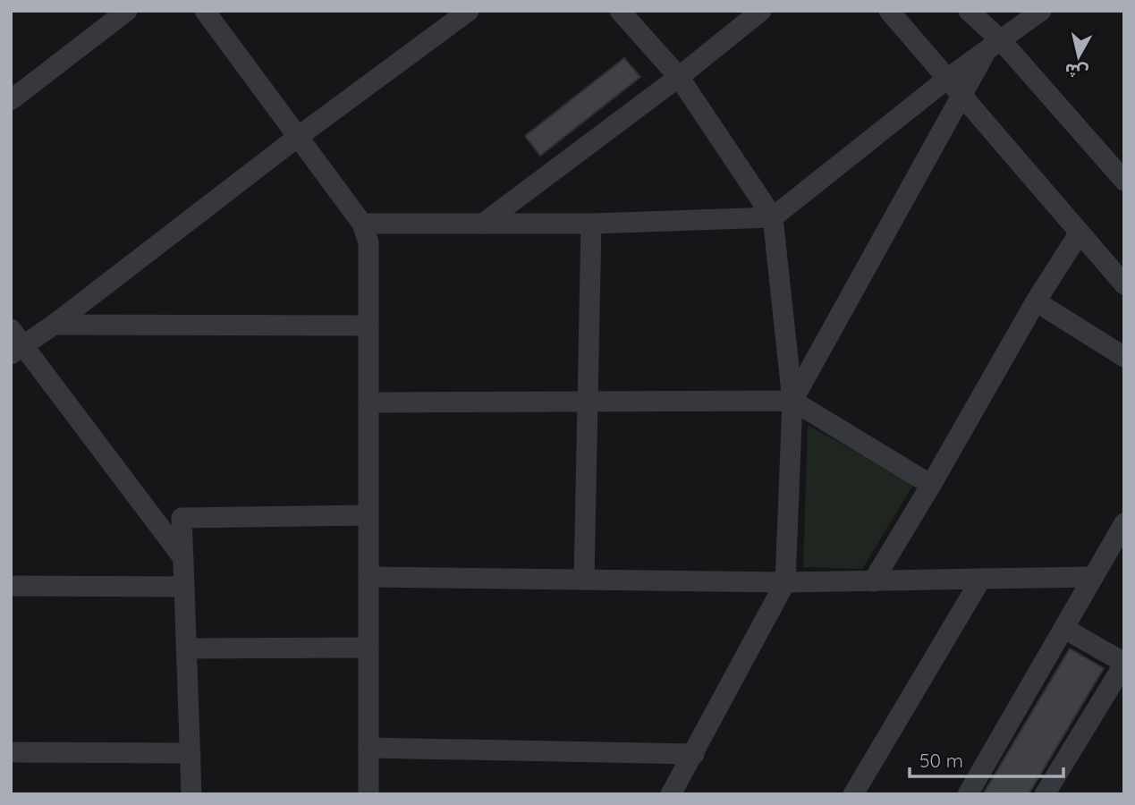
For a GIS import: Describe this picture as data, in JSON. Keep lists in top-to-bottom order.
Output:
{
  "scale_bar": "50 m",
  "north": "bottom"
}
